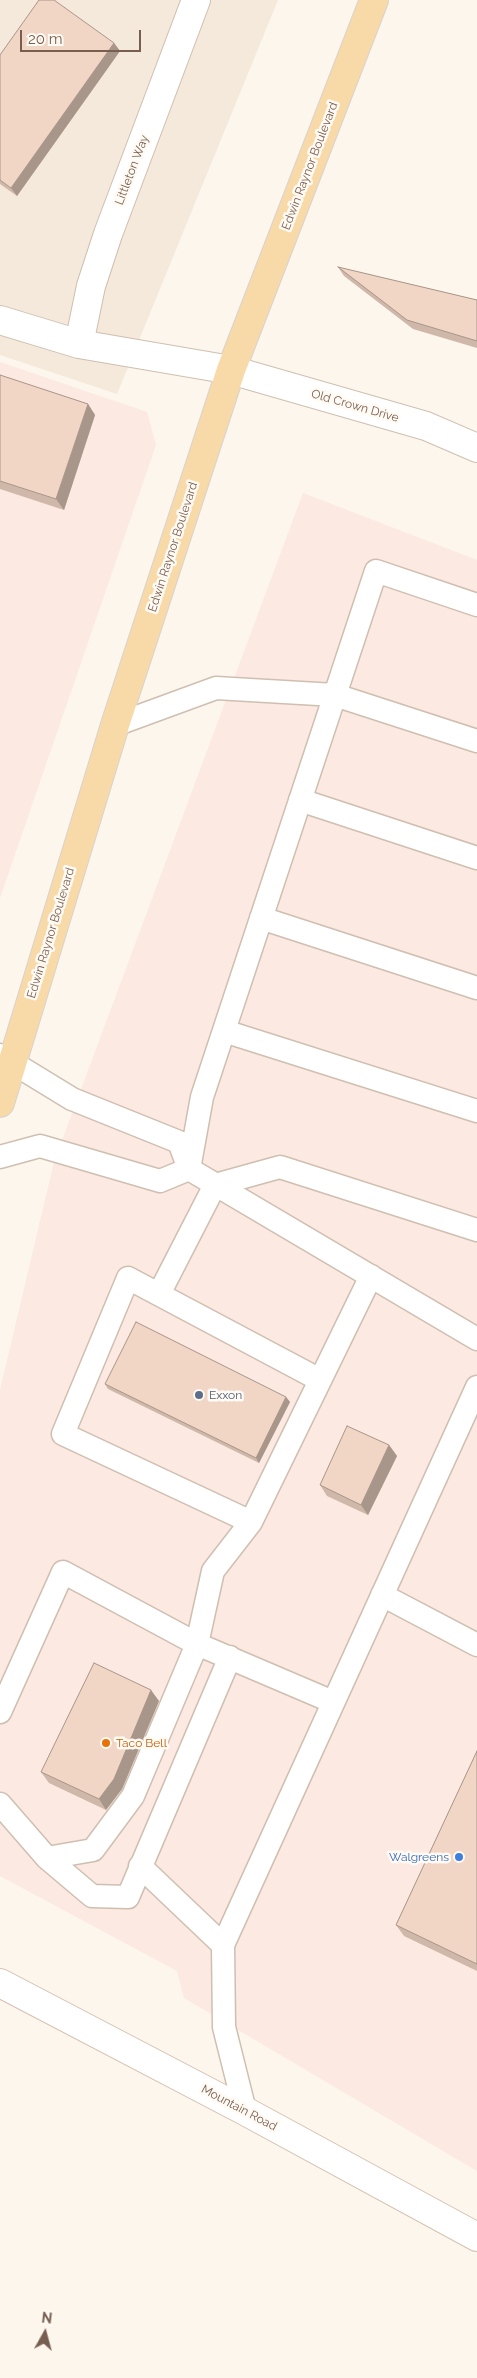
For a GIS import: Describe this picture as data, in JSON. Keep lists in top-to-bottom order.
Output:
{
  "streets": {
    "main road": ["Edwin Raynor Boulevard"],
    "street": ["Littleton Way", "Old Crown Drive", "Mountain Road"]
  },
  "crossings": [
    ["Edwin Raynor Boulevard", "Old Crown Drive"]
  ],
  "places": ["Exxon", "Taco Bell", "Walgreens"],
  "scale_bar": "20 m",
  "north": "top"
}
